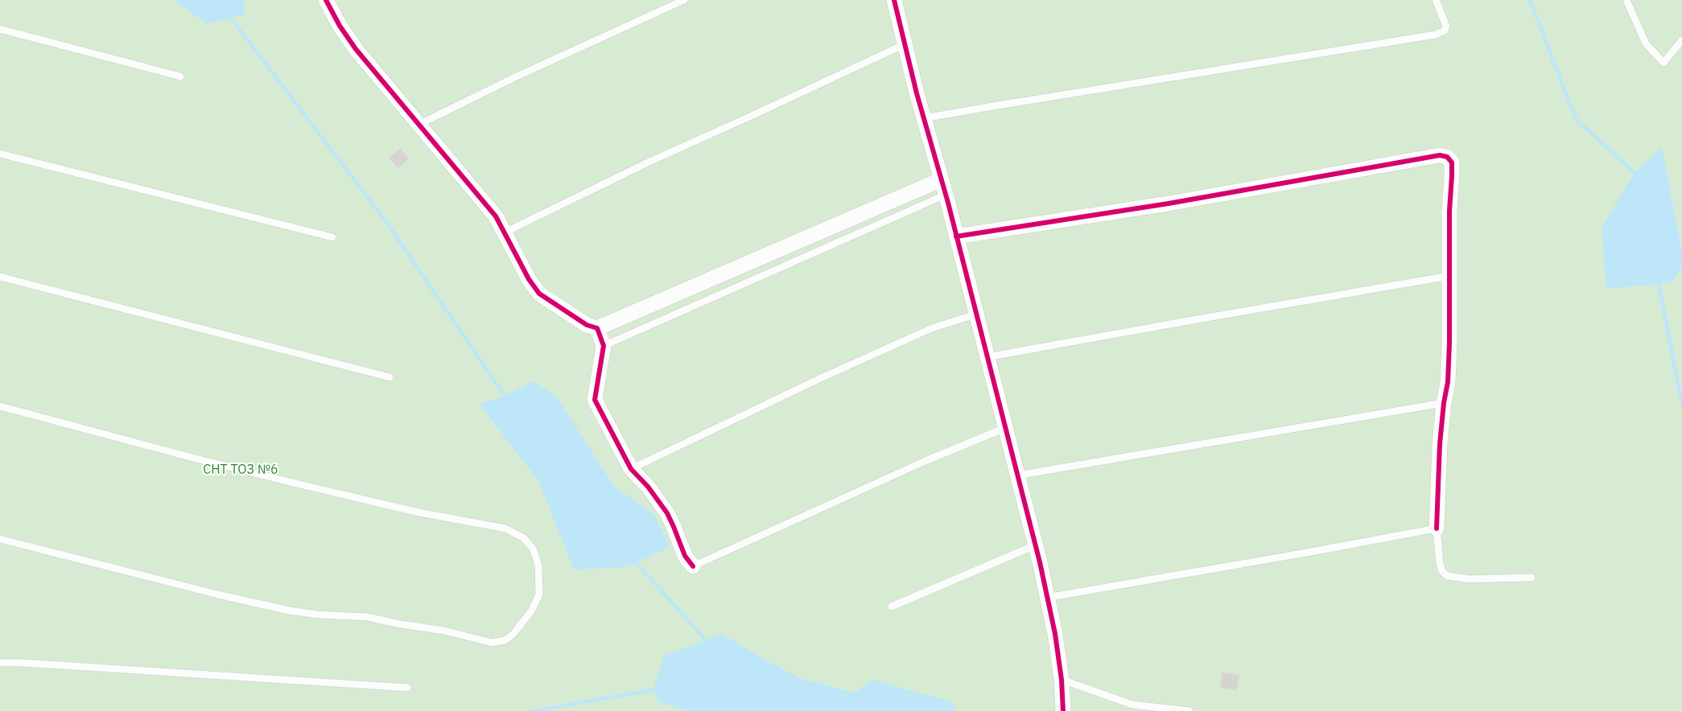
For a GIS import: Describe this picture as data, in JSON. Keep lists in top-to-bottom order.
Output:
{
  "parks": ["СНТ ТОЗ №6"]
}
